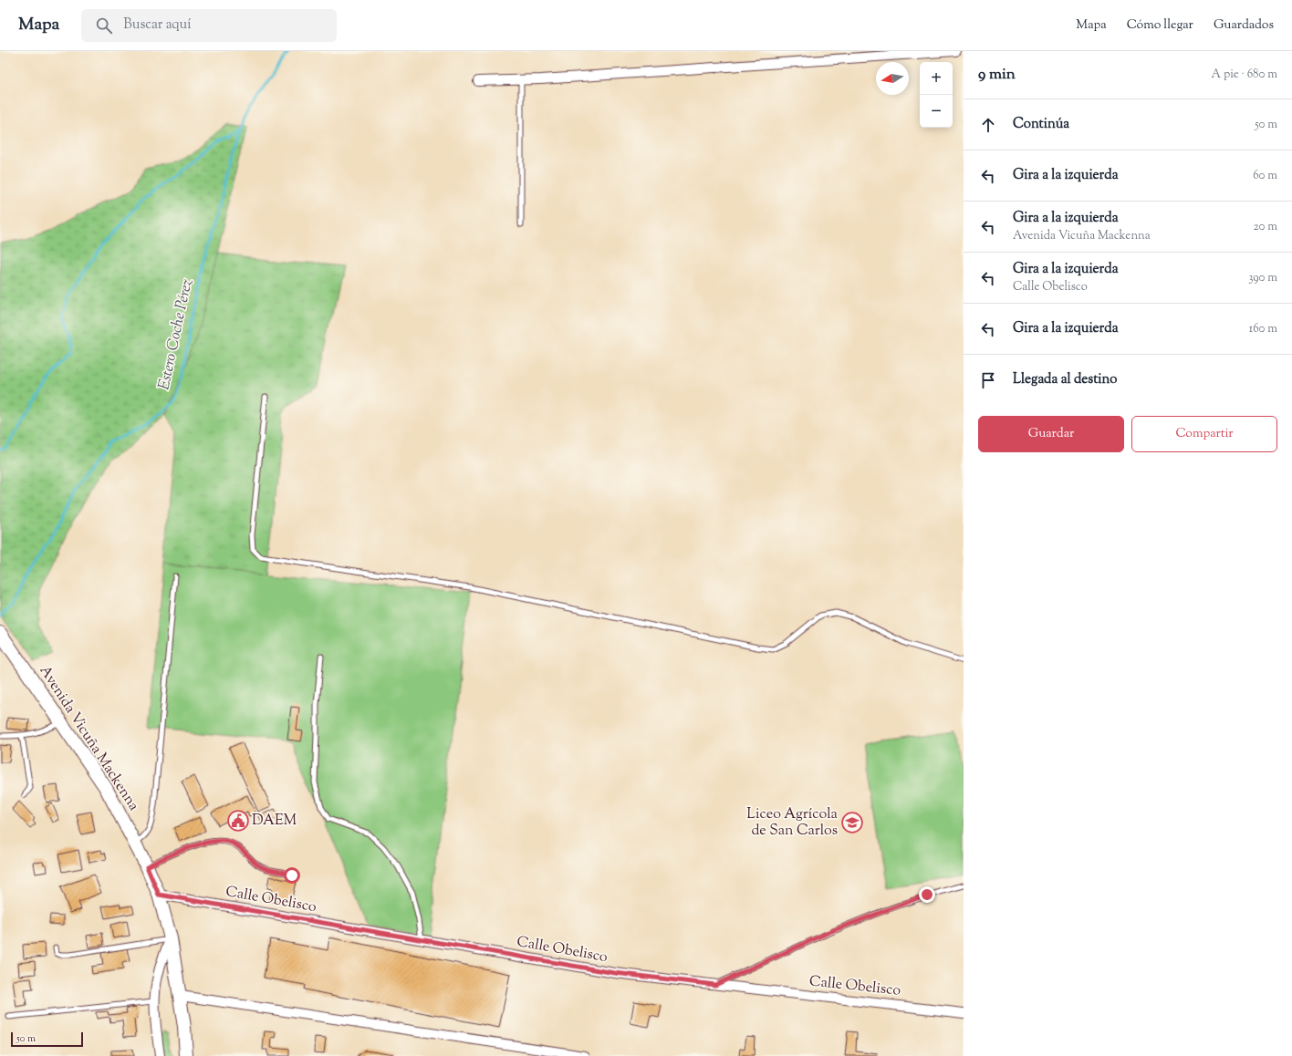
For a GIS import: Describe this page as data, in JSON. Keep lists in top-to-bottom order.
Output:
{
  "streets": {
    "main road": ["Avenida Vicuña Mackenna"],
    "street": ["Calle Obelisco"]
  },
  "crossings": [
    ["Avenida Vicuña Mackenna", "Calle Obelisco"]
  ],
  "water": ["Estero Coche Pérez"],
  "places": {
    "public building": ["DAEM"],
    "school or university": ["Liceo Agrícola de San Carlos"]
  },
  "scale_bar": "50 m",
  "north": "left",
  "page": {
    "header": "Mapa",
    "search": "Buscar aquí",
    "nav": ["Mapa", "Cómo llegar", "Guardados"],
    "heading": ["9 min", "A pie · 680 m"],
    "map_buttons": ["+", "−"],
    "list": [
      ["Continúa", "50 m"],
      ["Gira a la izquierda", "60 m"],
      ["Gira a la izquierda", "Avenida Vicuña Mackenna", "20 m"],
      ["Gira a la izquierda", "Calle Obelisco", "390 m"],
      ["Gira a la izquierda", "160 m"],
      "Llegada al destino"
    ],
    "buttons": ["Guardar", "Compartir"],
    "scale": "50 m"
  }
}
